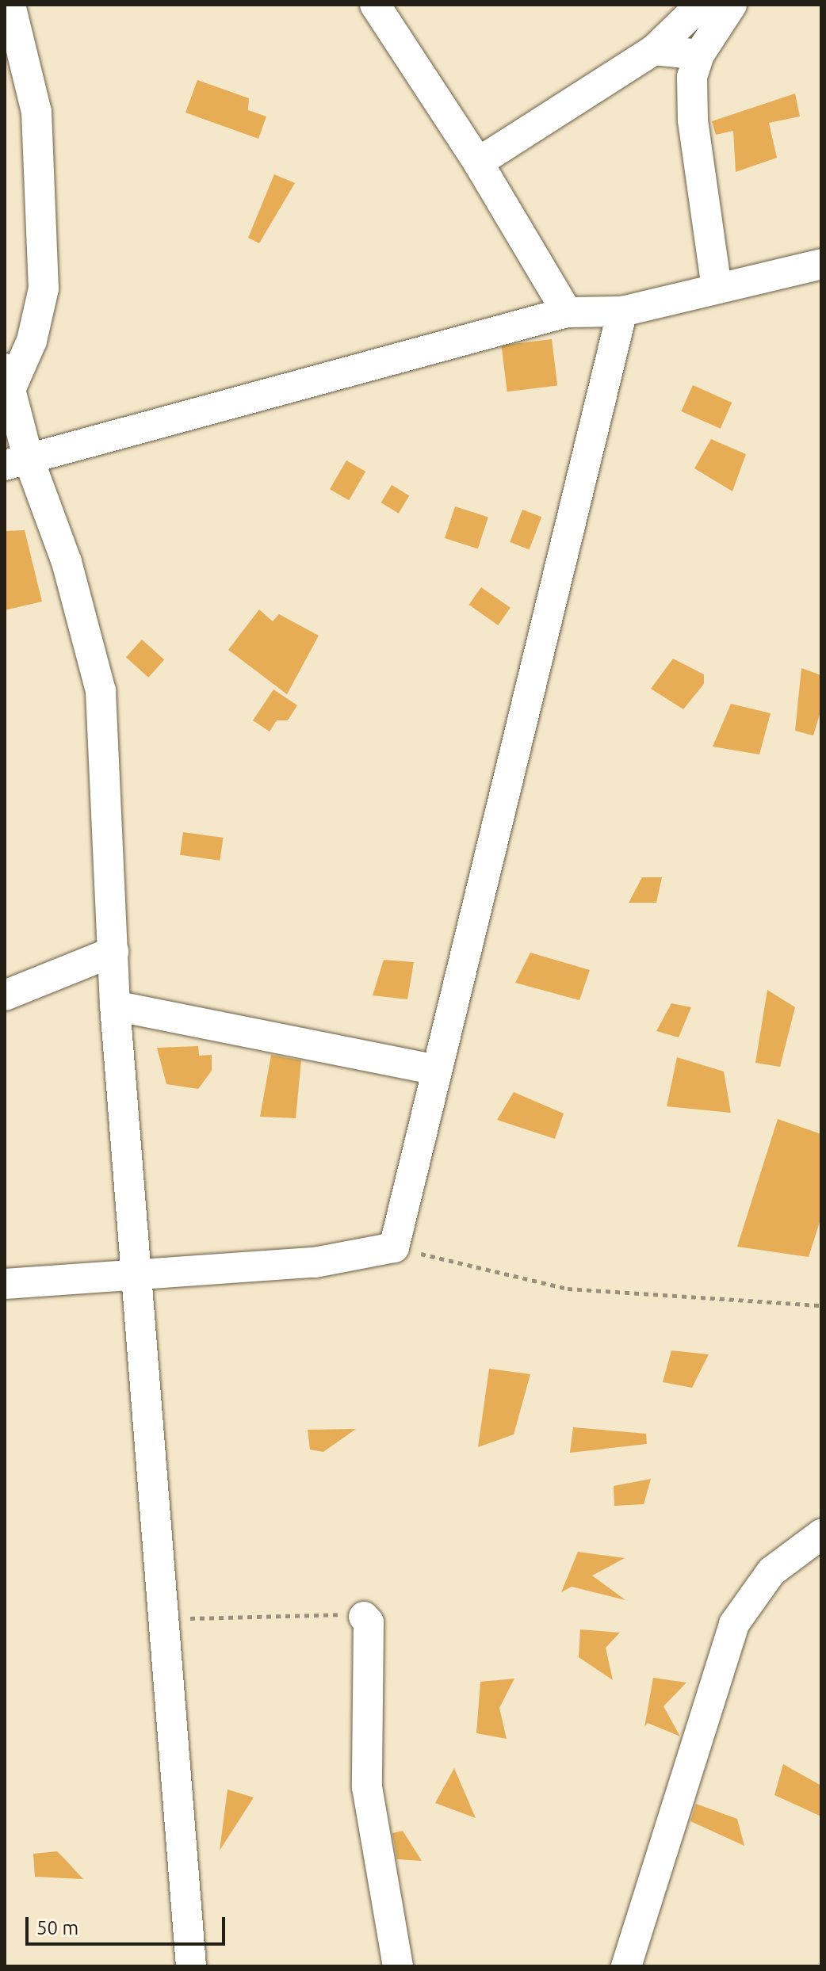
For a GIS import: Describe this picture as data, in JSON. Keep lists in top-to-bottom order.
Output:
{
  "scale_bar": "50 m"
}
